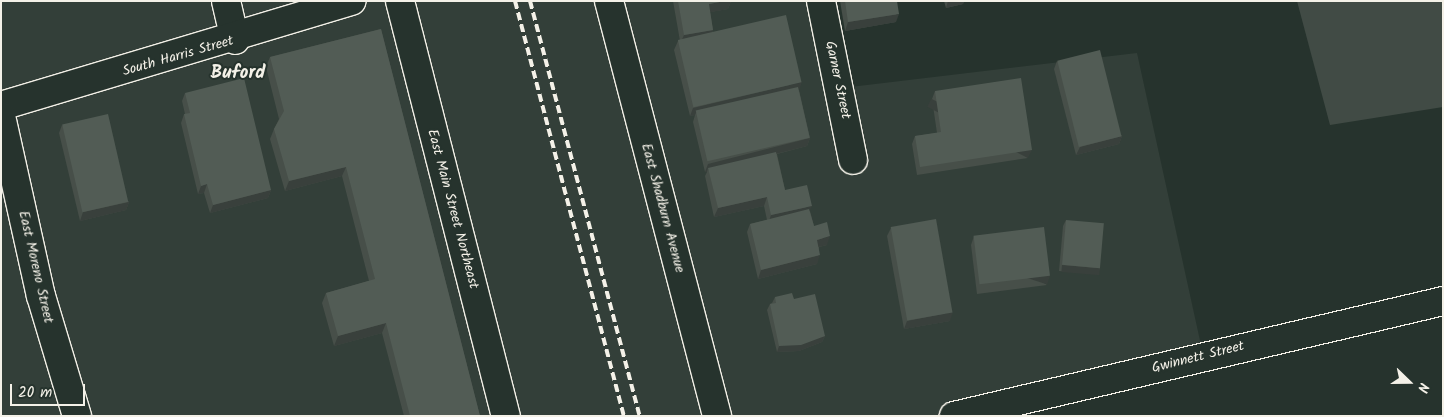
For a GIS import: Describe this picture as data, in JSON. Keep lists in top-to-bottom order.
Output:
{
  "streets": {
    "street": [
      "South Harris Street",
      "Garner Street",
      "East Shadburn Avenue",
      "East Main Street Northeast",
      "East Moreno Street",
      "Gwinnett Street"
    ]
  },
  "districts": ["Buford"],
  "scale_bar": "20 m",
  "north": "right"
}
